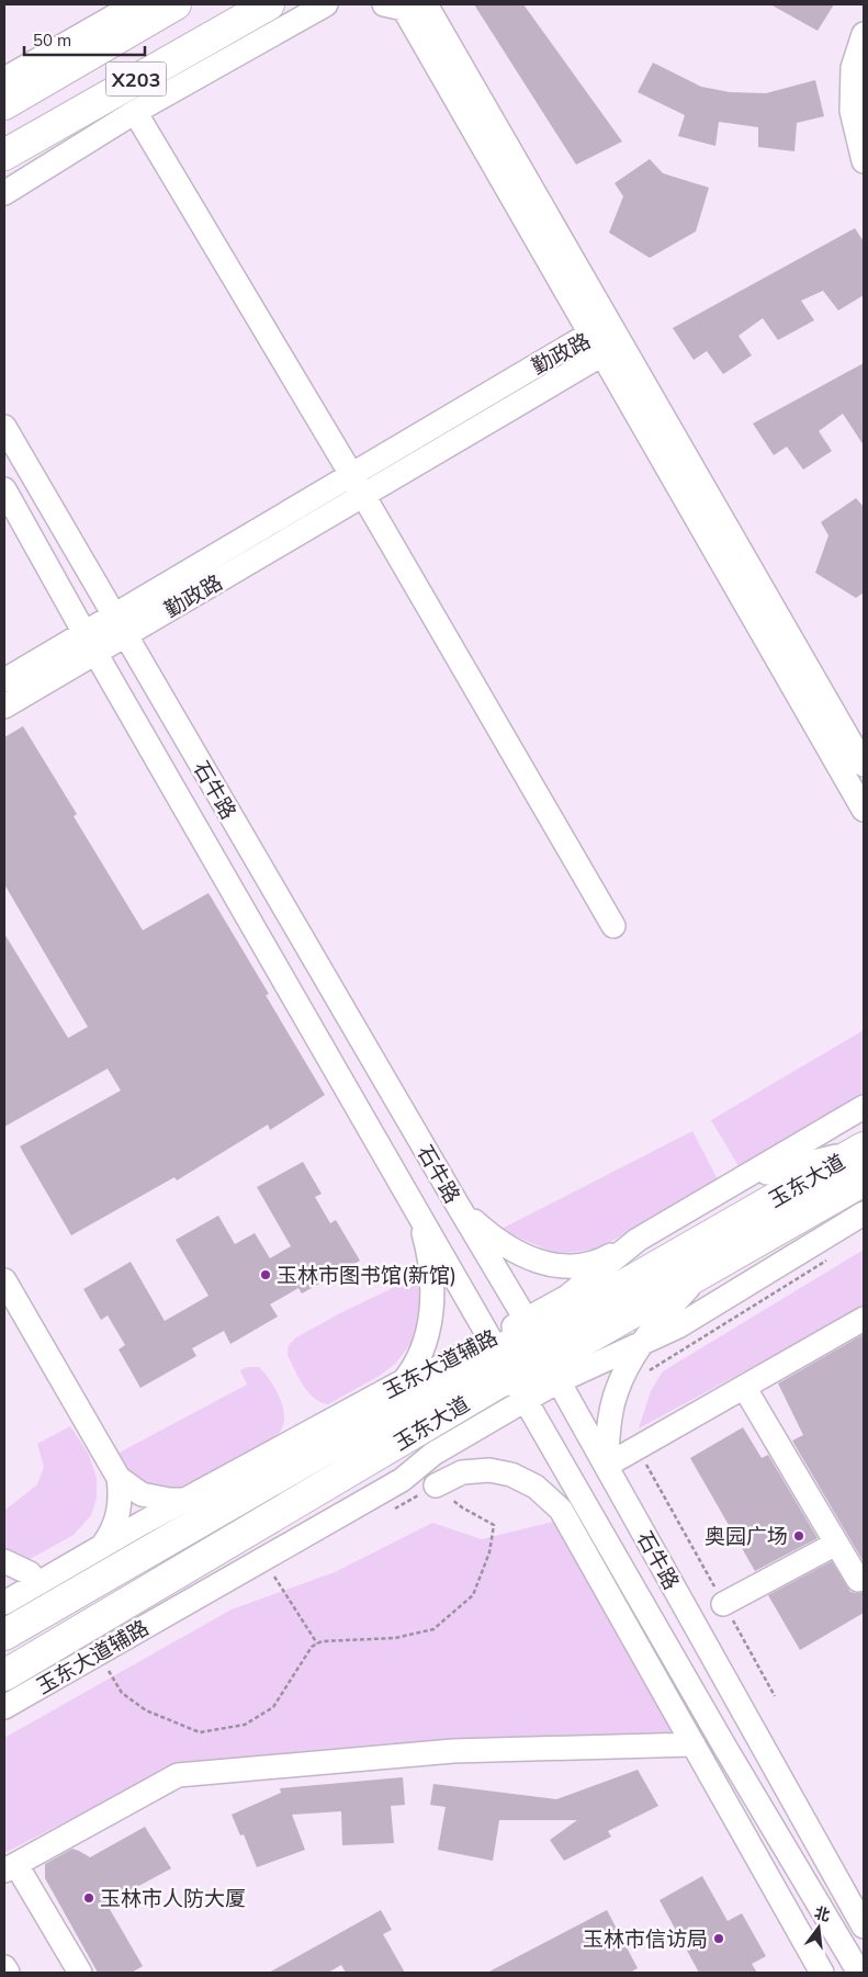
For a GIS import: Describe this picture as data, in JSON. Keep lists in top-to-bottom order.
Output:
{
  "streets": {
    "main road": ["X203", "玉东大道"],
    "street": ["勤政路", "石牛路", "玉东大道辅路"]
  },
  "crossings": [
    ["勤政路", "石牛路"],
    ["石牛路", "玉东大道"],
    ["石牛路", "玉东大道辅路"],
    ["玉东大道", "玉东大道辅路"]
  ],
  "places": [
    "玉林市图书馆(新馆)",
    "奥园广场",
    "玉林市人防大厦",
    "玉林市信访局"
  ],
  "scale_bar": "50 m",
  "north": "top"
}
